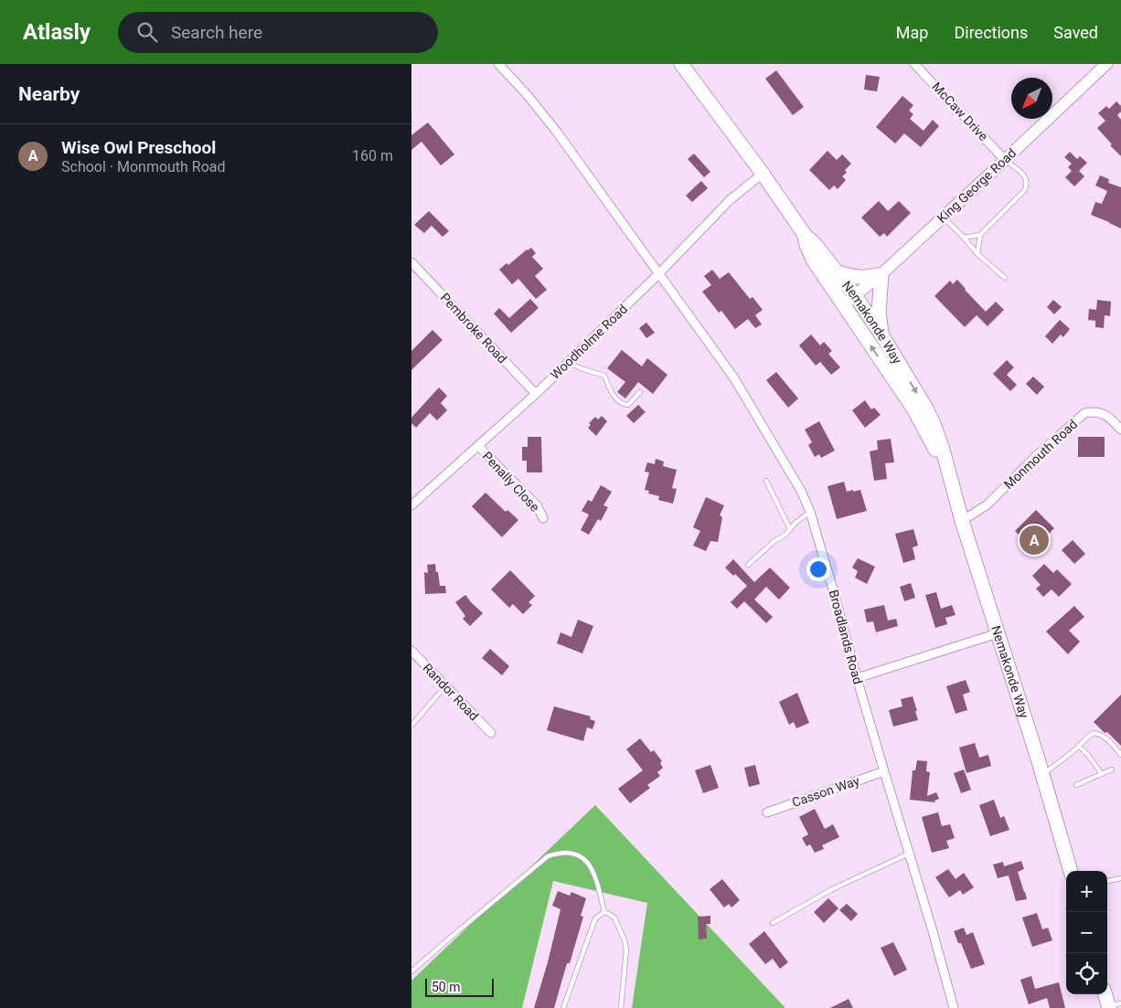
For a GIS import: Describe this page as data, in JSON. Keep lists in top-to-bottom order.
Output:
{
  "streets": {
    "highway": ["Nemakonde Way"],
    "main road": ["King George Road"],
    "street": [
      "McCaw Drive",
      "Pembroke Road",
      "Woodholme Road",
      "Monmouth Road",
      "Penally Close",
      "Broadlands Road",
      "Randor Road",
      "Casson Way"
    ]
  },
  "crossings": [
    ["McCaw Drive", "King George Road"],
    ["King George Road", "Nemakonde Way"],
    ["Nemakonde Way", "Woodholme Road"],
    ["Nemakonde Way", "Monmouth Road"],
    ["Pembroke Road", "Woodholme Road"],
    ["Woodholme Road", "Penally Close"],
    ["Woodholme Road", "Broadlands Road"],
    ["Broadlands Road", "Casson Way"]
  ],
  "scale_bar": "50 m",
  "north": "bottom left",
  "page": {
    "header": "Atlasly",
    "search": "Search here",
    "nav": ["Map", "Directions", "Saved"],
    "heading": "Nearby",
    "list": [
      {
        "mark": "A",
        "name": "Wise Owl Preschool",
        "note": "School · Monmouth Road",
        "value": "160 m"
      }
    ],
    "pins": "A",
    "map_buttons": ["+", "−"],
    "scale": "50 m"
  }
}
